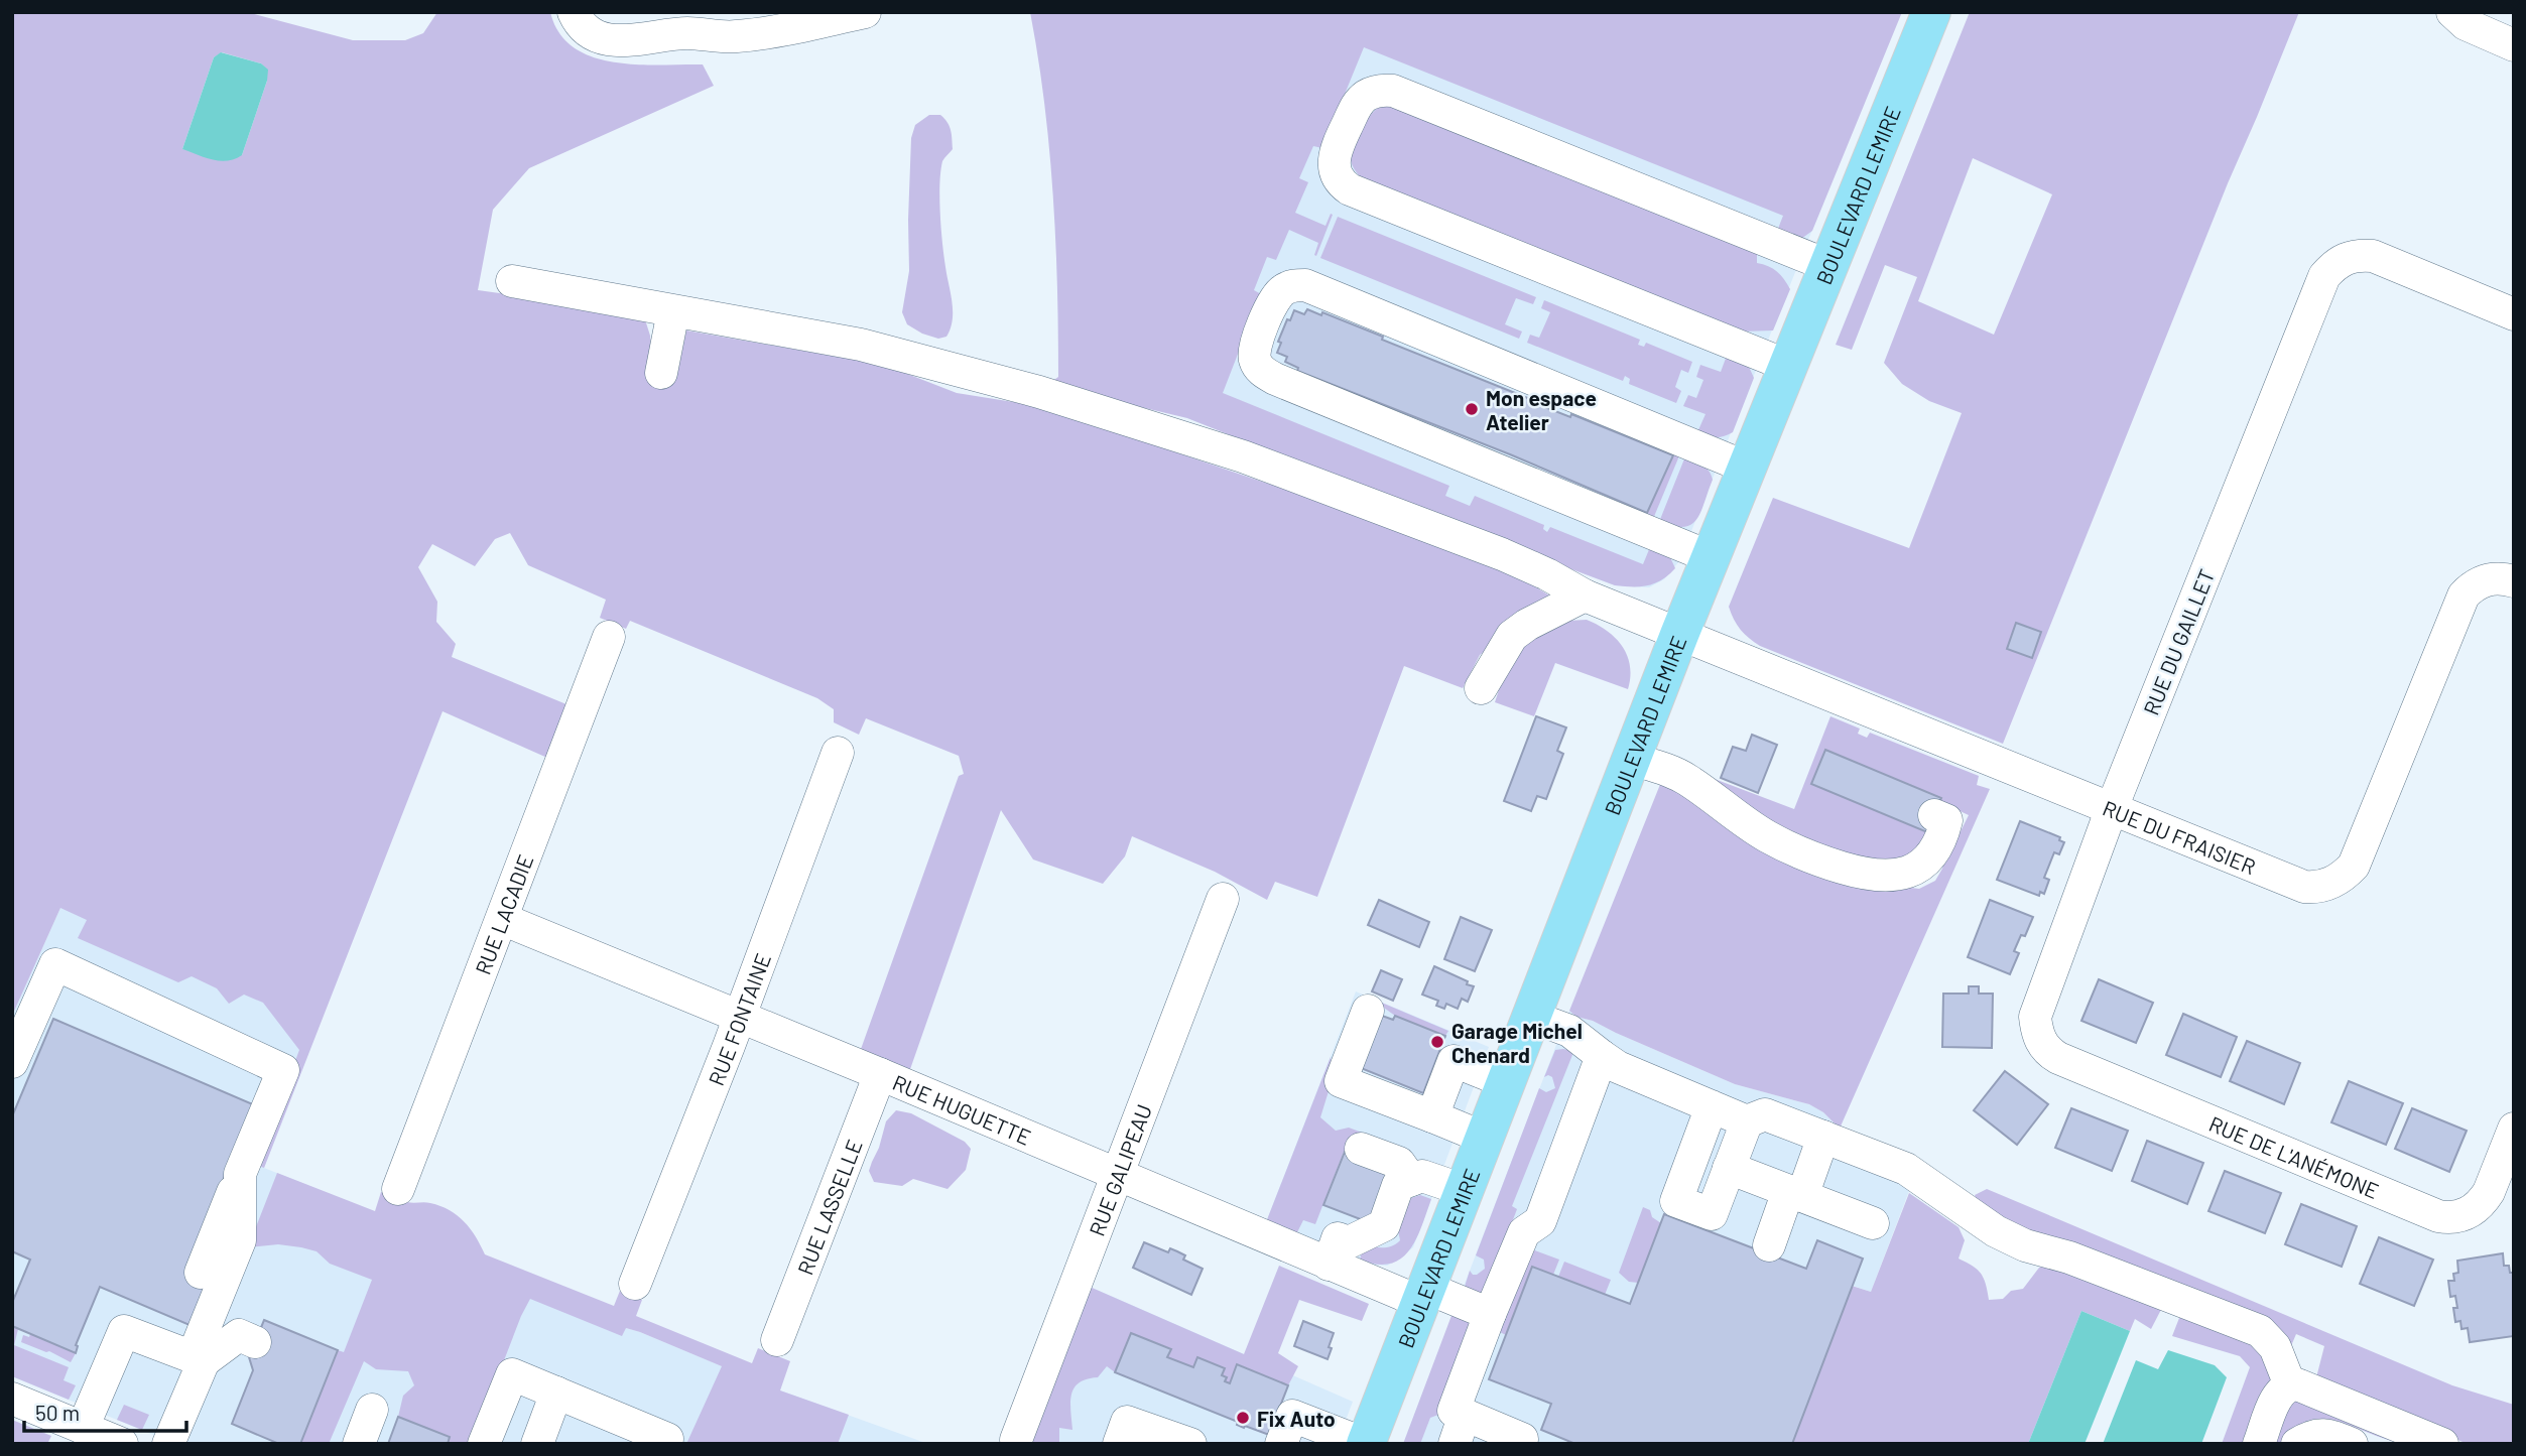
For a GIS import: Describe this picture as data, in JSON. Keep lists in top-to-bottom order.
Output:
{
  "streets": {
    "main road": ["BOULEVARD LEMIRE"],
    "street": [
      "RUE DU GAILLET",
      "RUE DU FRAISIER",
      "RUE LACADIE",
      "RUE FONTAINE",
      "RUE HUGUETTE",
      "RUE DE L'ANÉMONE",
      "RUE GALIPEAU",
      "RUE LASSELLE"
    ]
  },
  "crossings": [
    ["BOULEVARD LEMIRE", "RUE DU FRAISIER"],
    ["BOULEVARD LEMIRE", "RUE HUGUETTE"],
    ["RUE DU GAILLET", "RUE DU FRAISIER"],
    ["RUE DU GAILLET", "RUE DE L'ANÉMONE"],
    ["RUE LACADIE", "RUE HUGUETTE"],
    ["RUE FONTAINE", "RUE HUGUETTE"],
    ["RUE HUGUETTE", "RUE GALIPEAU"],
    ["RUE HUGUETTE", "RUE LASSELLE"]
  ],
  "places": ["Mon espace Atelier", "Garage Michel Chenard", "Fix Auto"],
  "scale_bar": "50 m"
}
